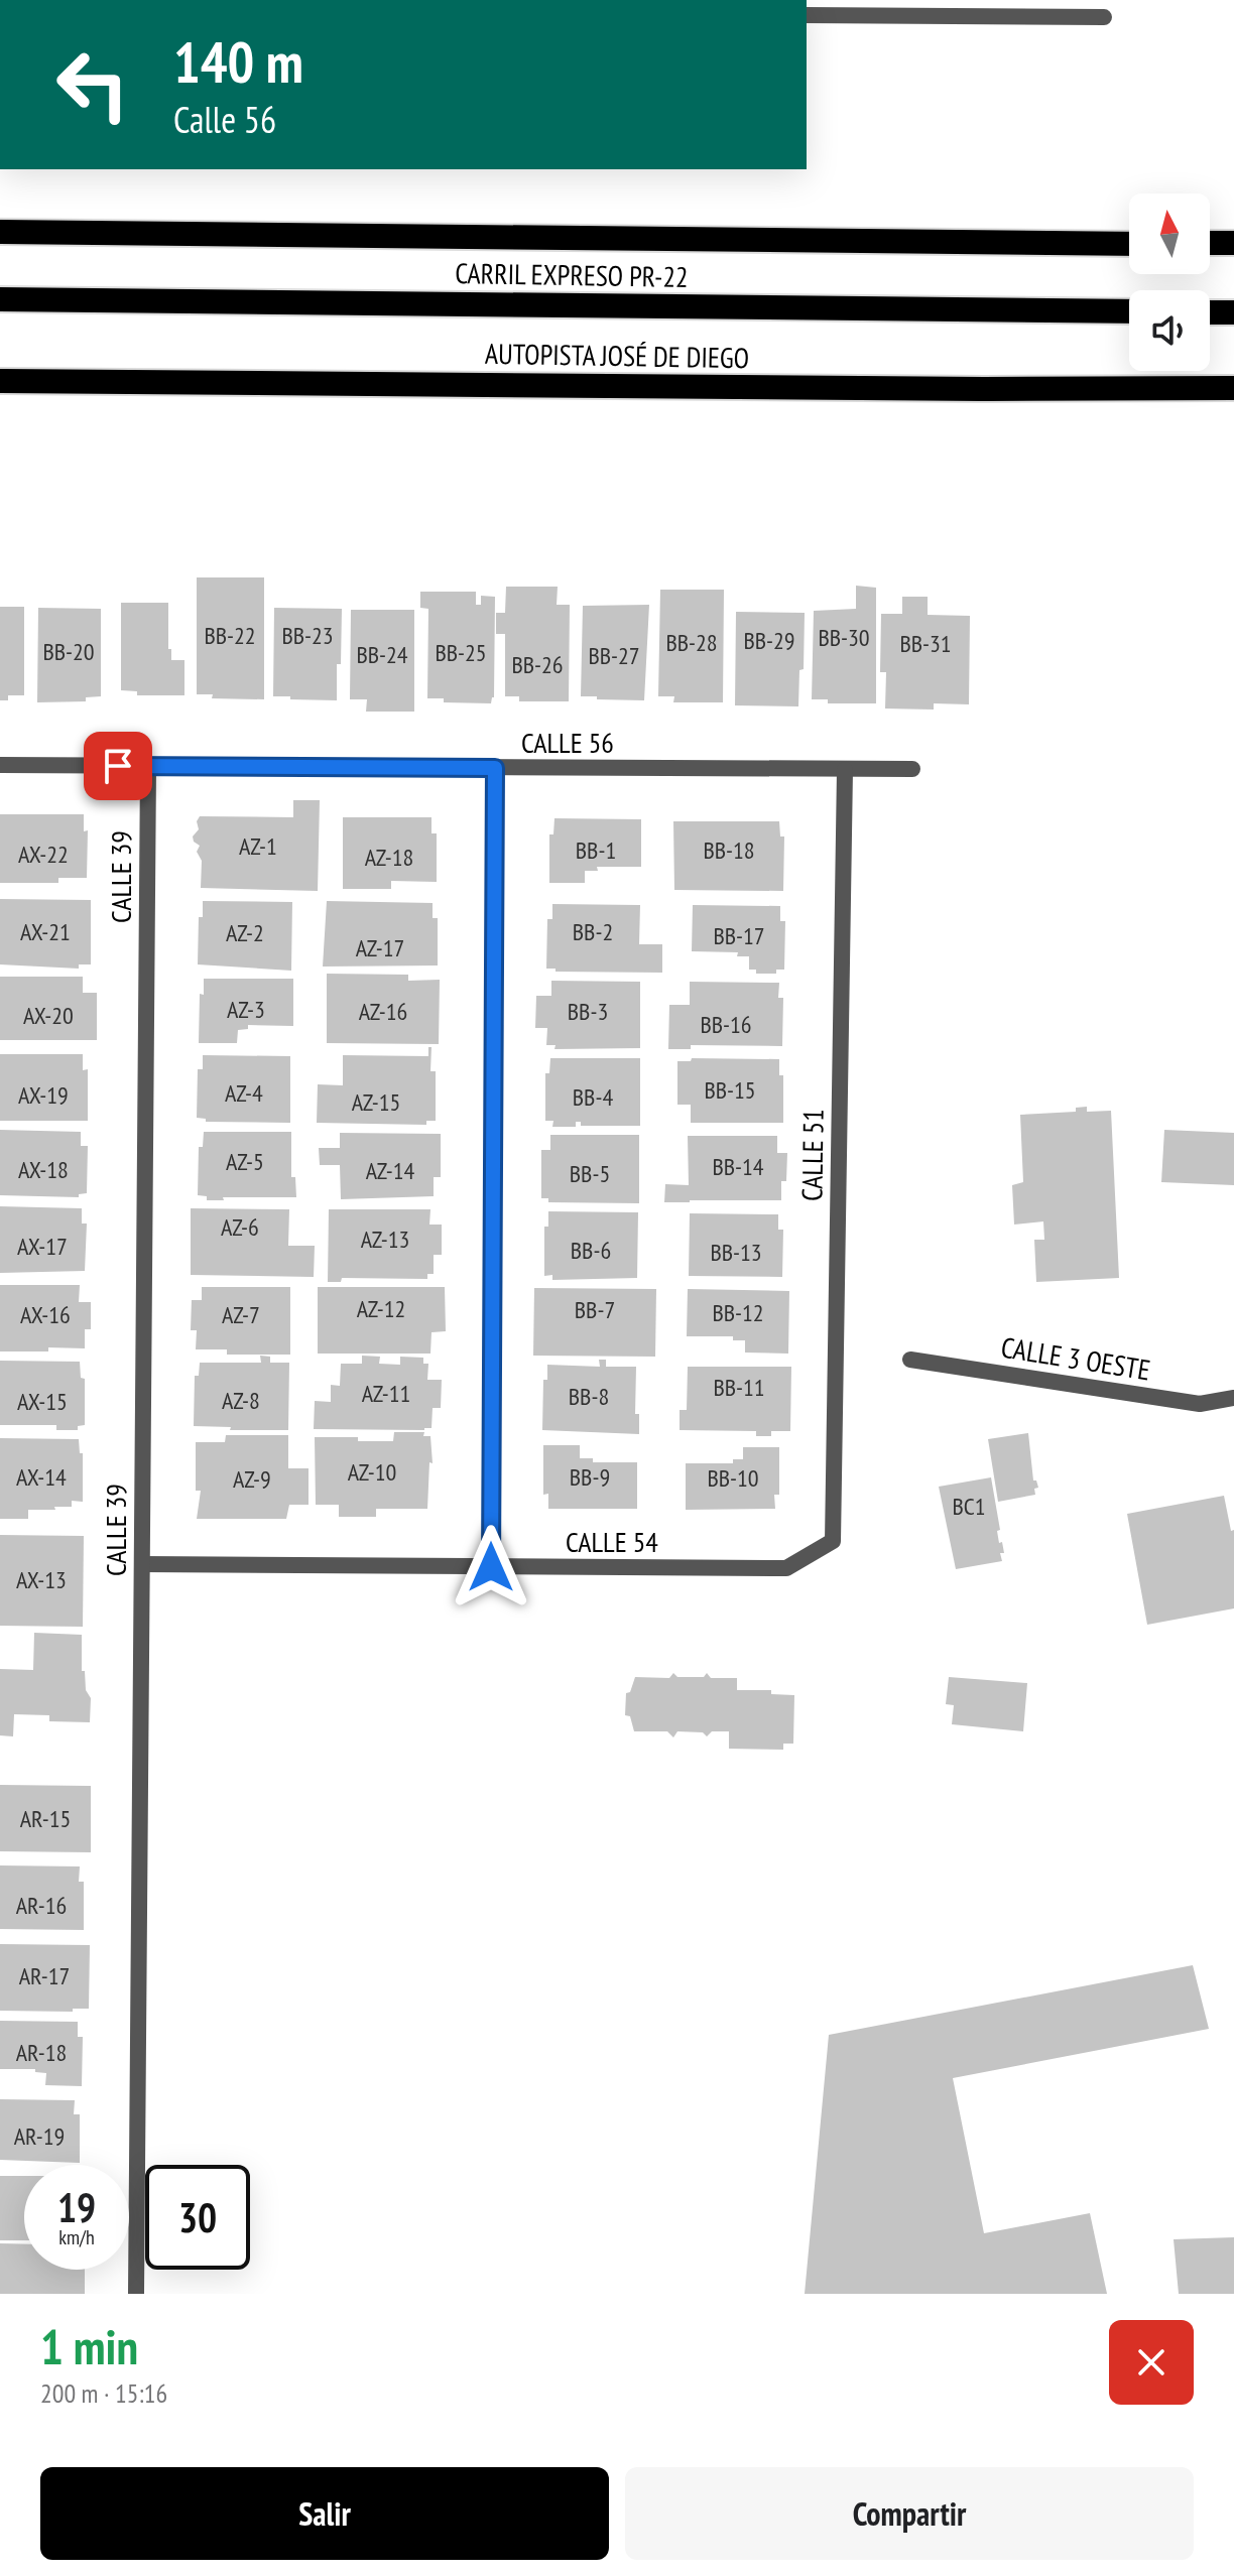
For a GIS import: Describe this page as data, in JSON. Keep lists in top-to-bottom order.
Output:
{
  "streets": {
    "highway": ["CARRIL EXPRESO PR-22", "AUTOPISTA JOSÉ DE DIEGO"],
    "street": [
      "CALLE 56",
      "CALLE 39",
      "CALLE 51",
      "CALLE 3 OESTE",
      "CALLE 54"
    ]
  },
  "crossings": [
    ["CALLE 56", "CALLE 39"],
    ["CALLE 56", "CALLE 51"],
    ["CALLE 39", "CALLE 54"],
    ["CALLE 51", "CALLE 54"]
  ],
  "house_numbers": [
    "BB-22",
    "BB-23",
    "BB-30",
    "BB-29",
    "BB-28",
    "BB-31",
    "BB-20",
    "BB-25",
    "BB-24",
    "BB-27",
    "BB-26",
    "AZ-1",
    "BB-1",
    "BB-18",
    "AX-22",
    "AZ-18",
    "AX-21",
    "BB-2",
    "AZ-2",
    "BB-17",
    "AZ-17",
    "AZ-3",
    "AZ-16",
    "BB-3",
    "AX-20",
    "BB-16",
    "BB-15",
    "AZ-4",
    "AX-19",
    "BB-4",
    "AZ-15",
    "AZ-5",
    "BB-14",
    "AX-18",
    "AZ-14",
    "BB-5",
    "AZ-6",
    "AZ-13",
    "AX-17",
    "BB-6",
    "BB-13",
    "AZ-12",
    "BB-7",
    "BB-12",
    "AX-16",
    "AZ-7",
    "BB-11",
    "AZ-11",
    "BB-8",
    "AZ-8",
    "AX-15",
    "AZ-10",
    "AX-14",
    "BB-9",
    "BB-10",
    "AZ-9",
    "BC1",
    "AX-13",
    "AR-15",
    "AR-16",
    "AR-17",
    "AR-18",
    "AR-19"
  ],
  "north": "top",
  "page": {
    "turn": ["140 m", "Calle 56"],
    "speed": "19 km/h",
    "limit": "30",
    "heading": ["1 min", "200 m · 15:16"],
    "buttons": ["Salir", "Compartir"]
  }
}
